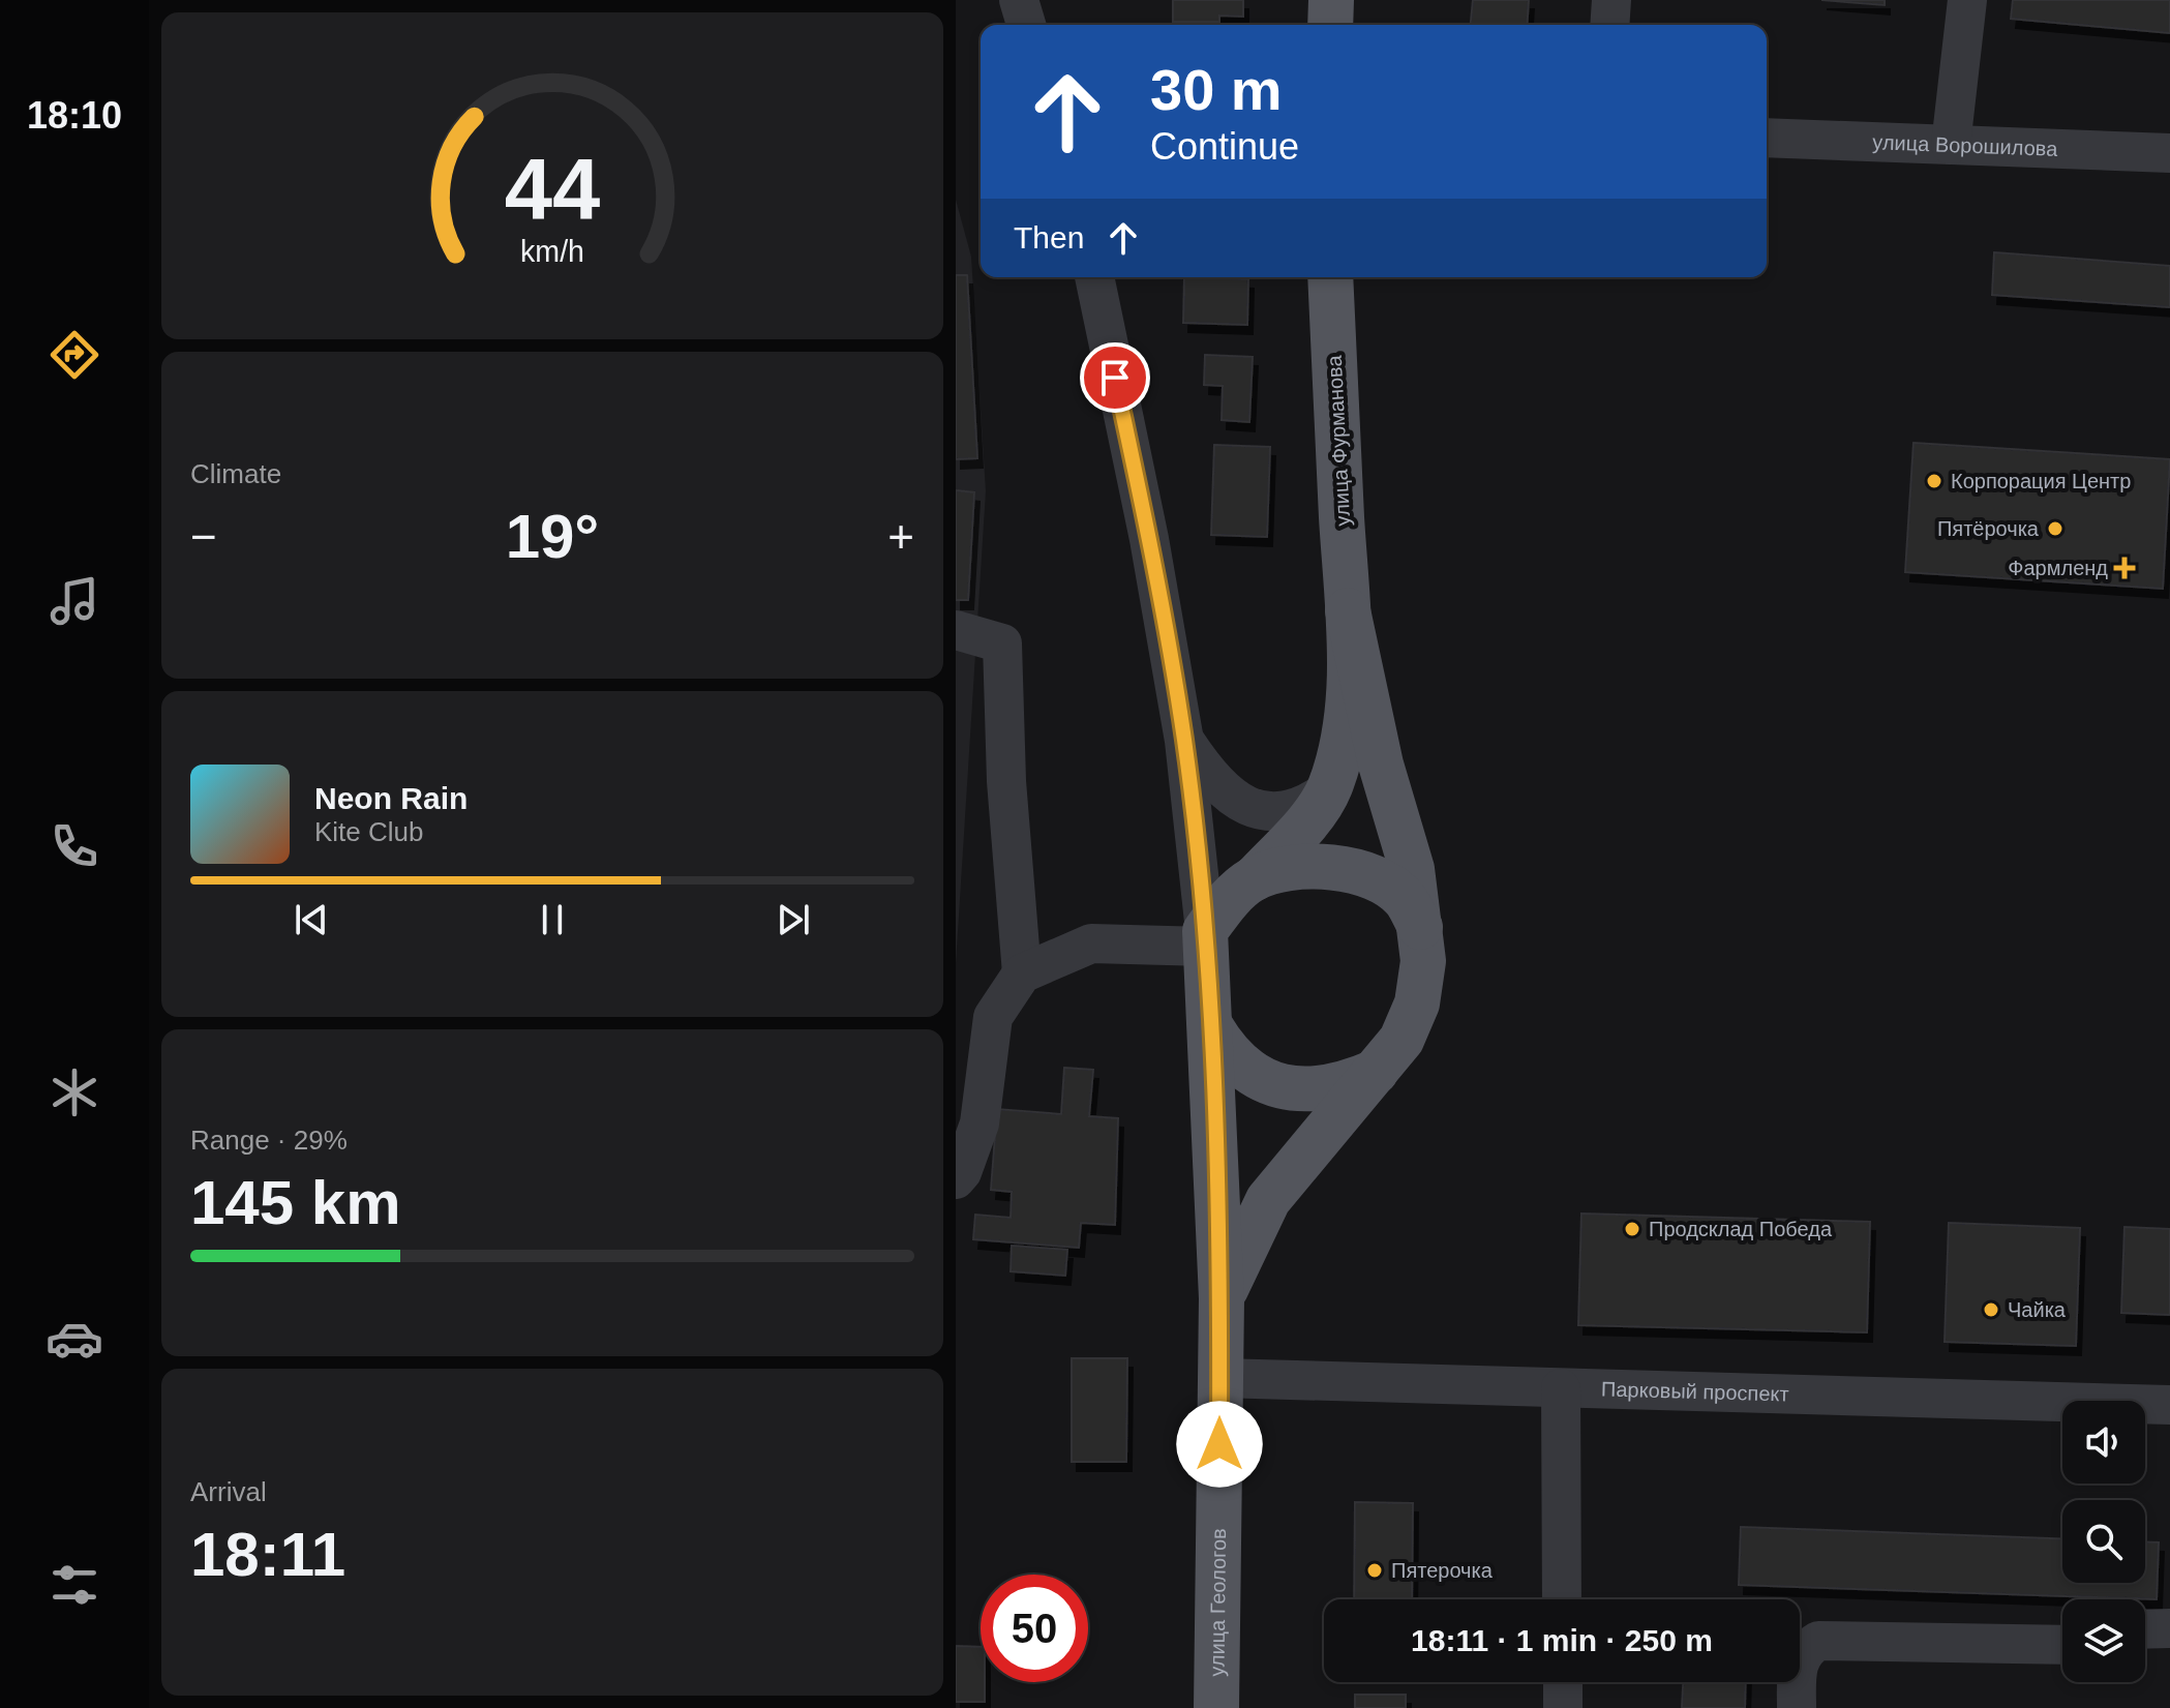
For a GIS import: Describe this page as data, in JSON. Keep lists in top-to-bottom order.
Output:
{
  "streets": {
    "main road": ["улица Фурманова", "улица Геологов"],
    "street": ["улица Ворошилова", "Парковый проспект"]
  },
  "crossings": [
    ["улица Фурманова", "улица Геологов"],
    ["Парковый проспект", "улица Геологов"]
  ],
  "places": {
    "other": [
      "Корпорация Центр",
      "Пятёрочка",
      "Продсклад Победа",
      "Чайка",
      "Пятерочка"
    ],
    "health": ["Фармленд"]
  },
  "page": {
    "tabs": "18:10",
    "turn": ["30 m", "Continue"],
    "then": "Then",
    "tile": [
      "Climate",
      ["Range · 29%", "145 km"],
      ["Arrival", "18:11"]
    ],
    "heat": ["−", "19°", "+"],
    "song": ["Neon Rain", "Kite Club"],
    "limit": "50",
    "trip": "18:11 · 1 min · 250 m",
    "gauge": ["44", "km/h"]
  }
}
